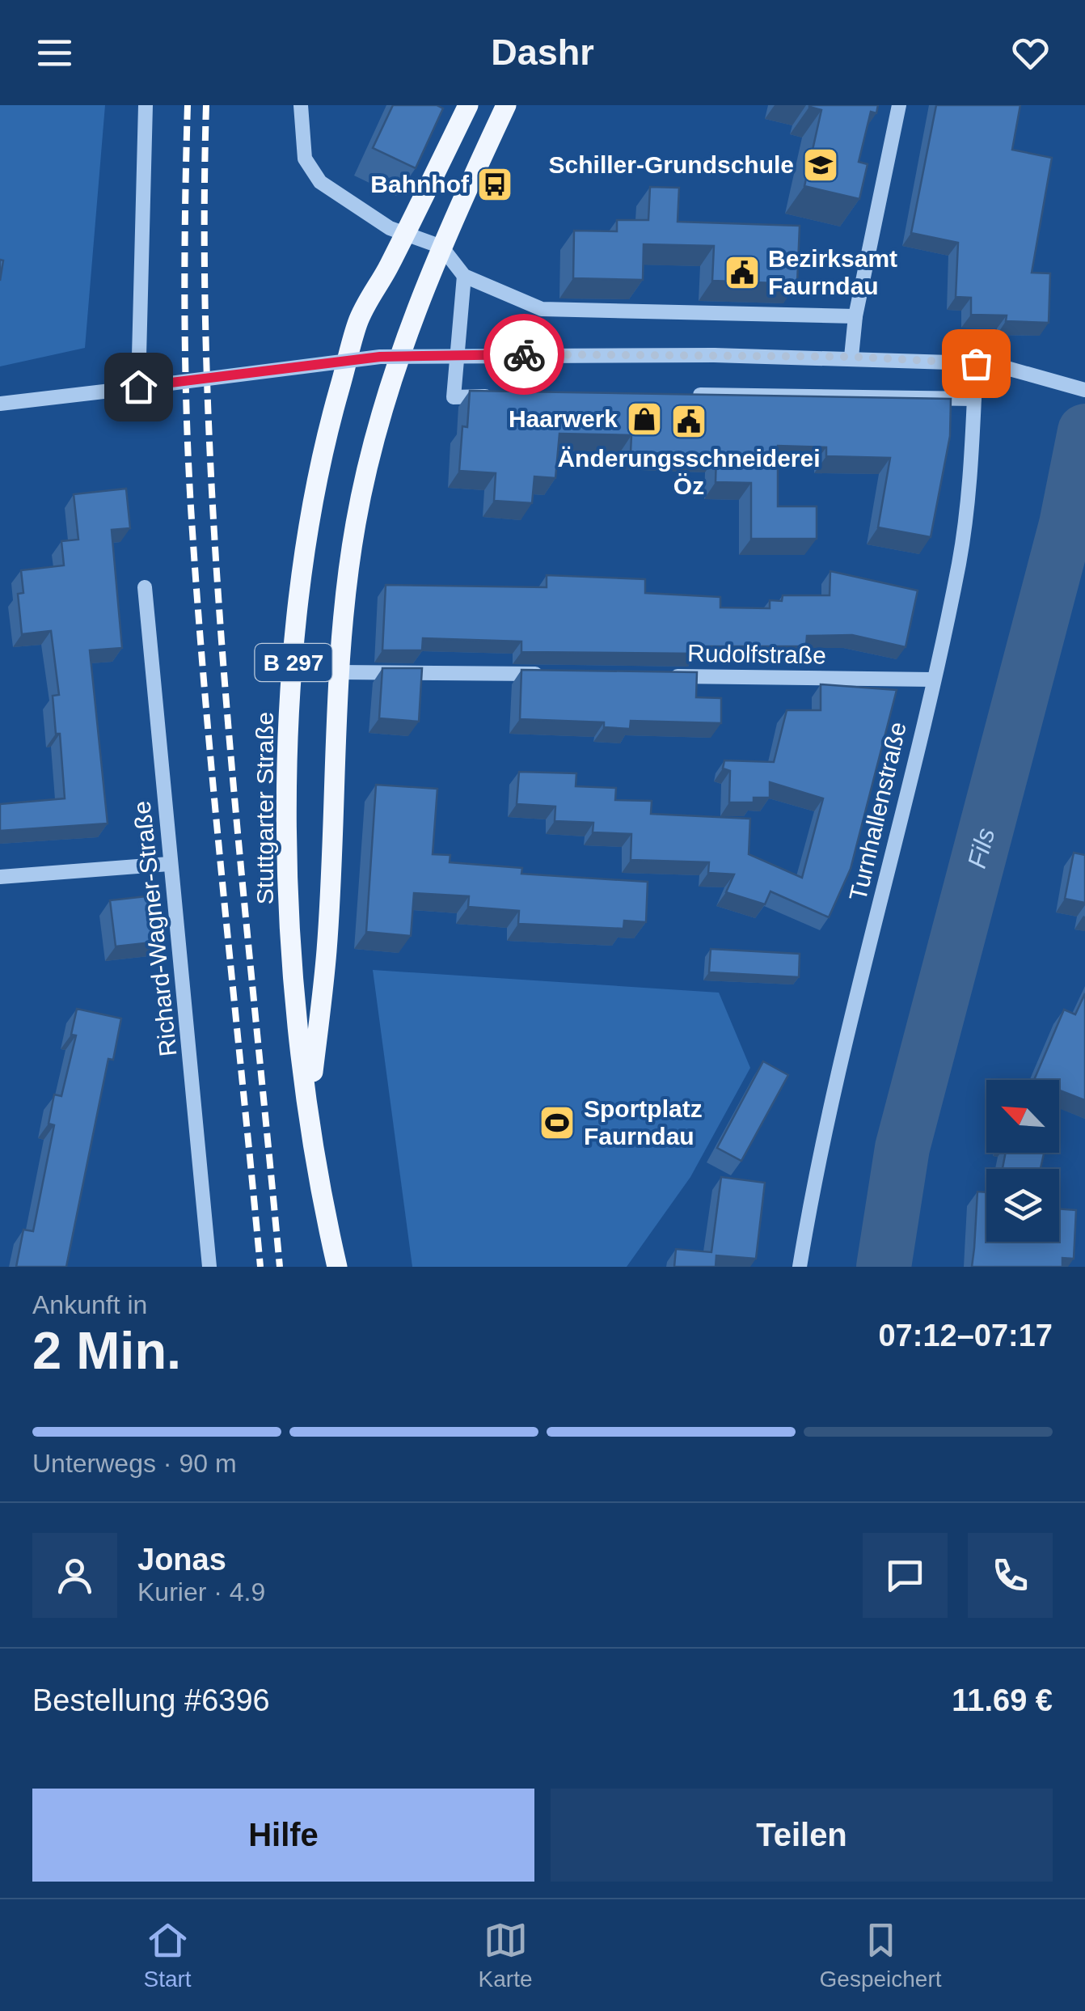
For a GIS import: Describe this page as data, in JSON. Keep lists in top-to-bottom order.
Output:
{
  "streets": {
    "main road": ["B 297", "Stuttgarter Straße"],
    "street": ["Rudolfstraße", "Turnhallenstraße", "Richard-Wagner-Straße"]
  },
  "crossings": [
    ["Rudolfstraße", "Turnhallenstraße"]
  ],
  "water": ["Fils"],
  "places": {
    "school or university": ["Schiller-Grundschule"],
    "bus stop": ["Bahnhof"],
    "public building": ["Bezirksamt Faurndau", "Änderungsschneiderei Öz"],
    "shop": ["Haarwerk"],
    "sports": ["Sportplatz Faurndau"]
  },
  "north": "top left",
  "page": {
    "header": "Dashr",
    "heading": ["2 Min.", "Ankunft in", "07:12–07:17"],
    "panel": [
      "Jonas",
      "Kurier · 4.9",
      "Bestellung #6396",
      "11.69 €"
    ],
    "bar": "Unterwegs · 90 m",
    "buttons": ["Hilfe", "Teilen"],
    "tabs": ["Start", "Karte", "Gespeichert"]
  }
}
